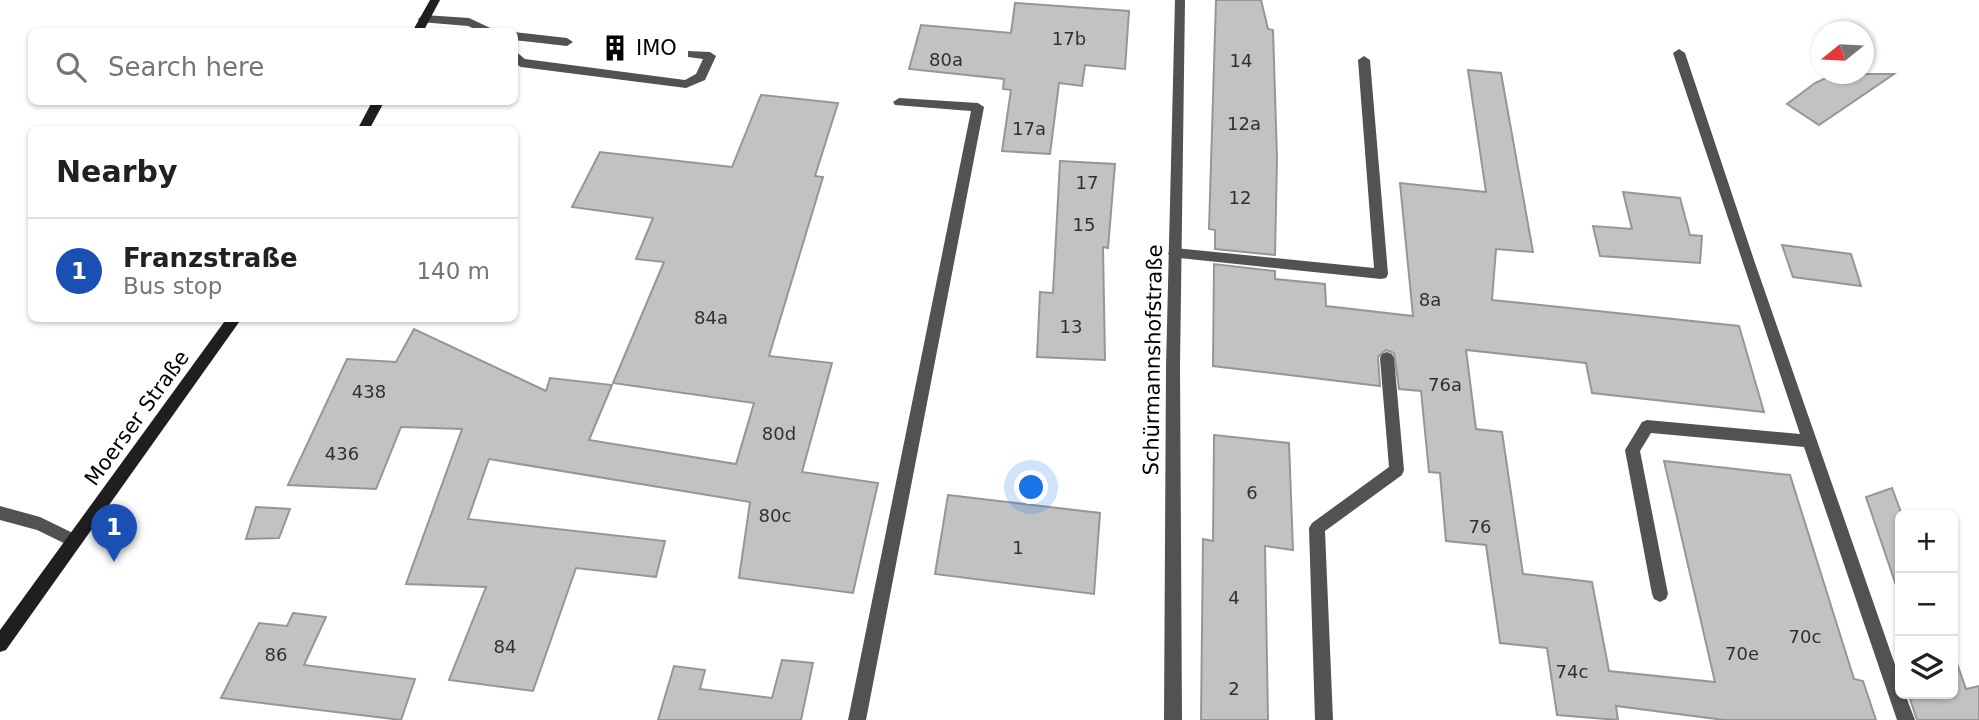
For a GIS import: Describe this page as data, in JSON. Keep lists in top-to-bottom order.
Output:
{
  "streets": {
    "street": ["Schürmannshofstraße", "Moerser Straße"]
  },
  "places": {
    "building": ["IMO"]
  },
  "house_numbers": [
    "17b",
    "80a",
    "14",
    "12a",
    "17a",
    "17",
    "12",
    "15",
    "8a",
    "84a",
    "13",
    "76a",
    "438",
    "80d",
    "436",
    "6",
    "80c",
    "76",
    "1",
    "4",
    "70c",
    "84",
    "70e",
    "86",
    "74c",
    "2"
  ],
  "north": "left",
  "page": {
    "search": "Search here",
    "heading": "Nearby",
    "list": [
      {
        "mark": "1",
        "name": "Franzstraße",
        "note": "Bus stop",
        "value": "140 m"
      }
    ],
    "pins": "1",
    "map_buttons": ["+", "−"]
  }
}
